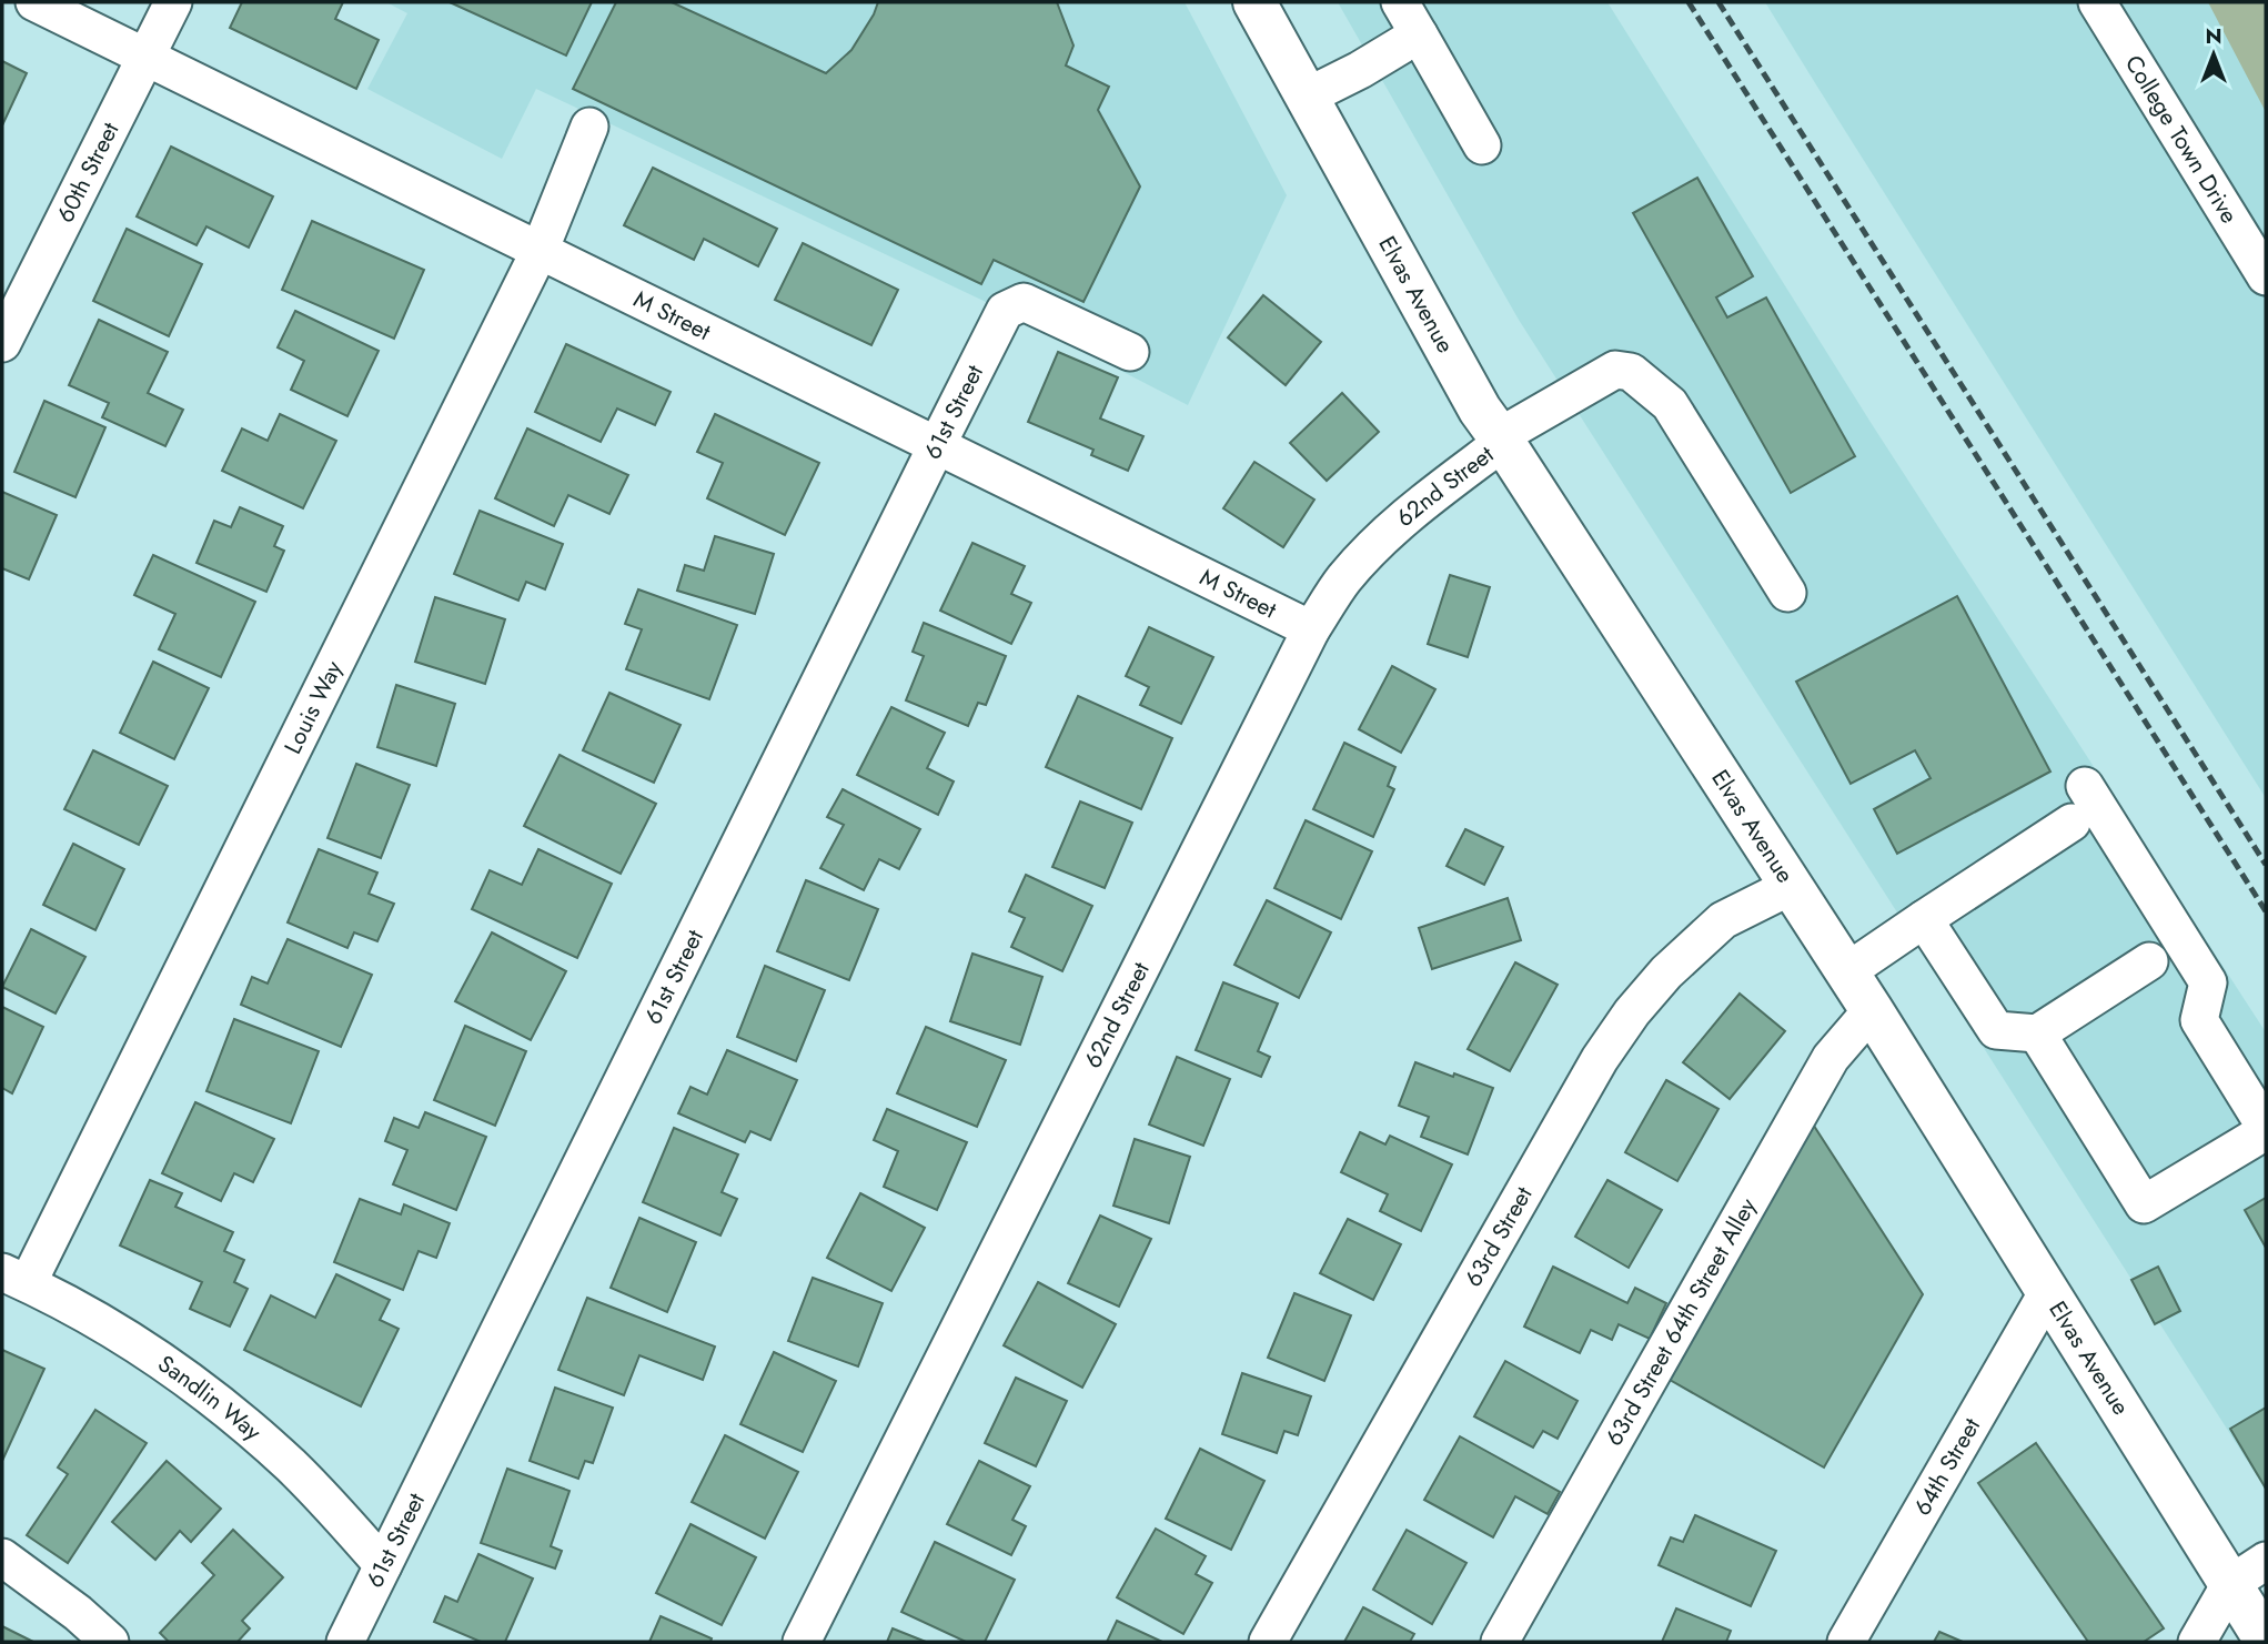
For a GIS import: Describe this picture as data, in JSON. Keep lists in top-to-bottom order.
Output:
{
  "streets": {
    "main road": ["Elvas Avenue"],
    "street": [
      "College Town Drive",
      "60th Street",
      "M Street",
      "61st Street",
      "62nd Street",
      "Louis Way",
      "63rd Street",
      "63rd Street 64th Street Alley",
      "Sandlin Way",
      "64th Street"
    ]
  },
  "crossings": [
    ["60th Street", "M Street"],
    ["Elvas Avenue", "62nd Street"],
    ["Elvas Avenue", "63rd Street"],
    ["Elvas Avenue", "63rd Street 64th Street Alley"],
    ["Elvas Avenue", "64th Street"],
    ["M Street", "61st Street"],
    ["M Street", "62nd Street"],
    ["M Street", "Louis Way"],
    ["61st Street", "Sandlin Way"],
    ["Louis Way", "Sandlin Way"]
  ],
  "north": "top"
}
